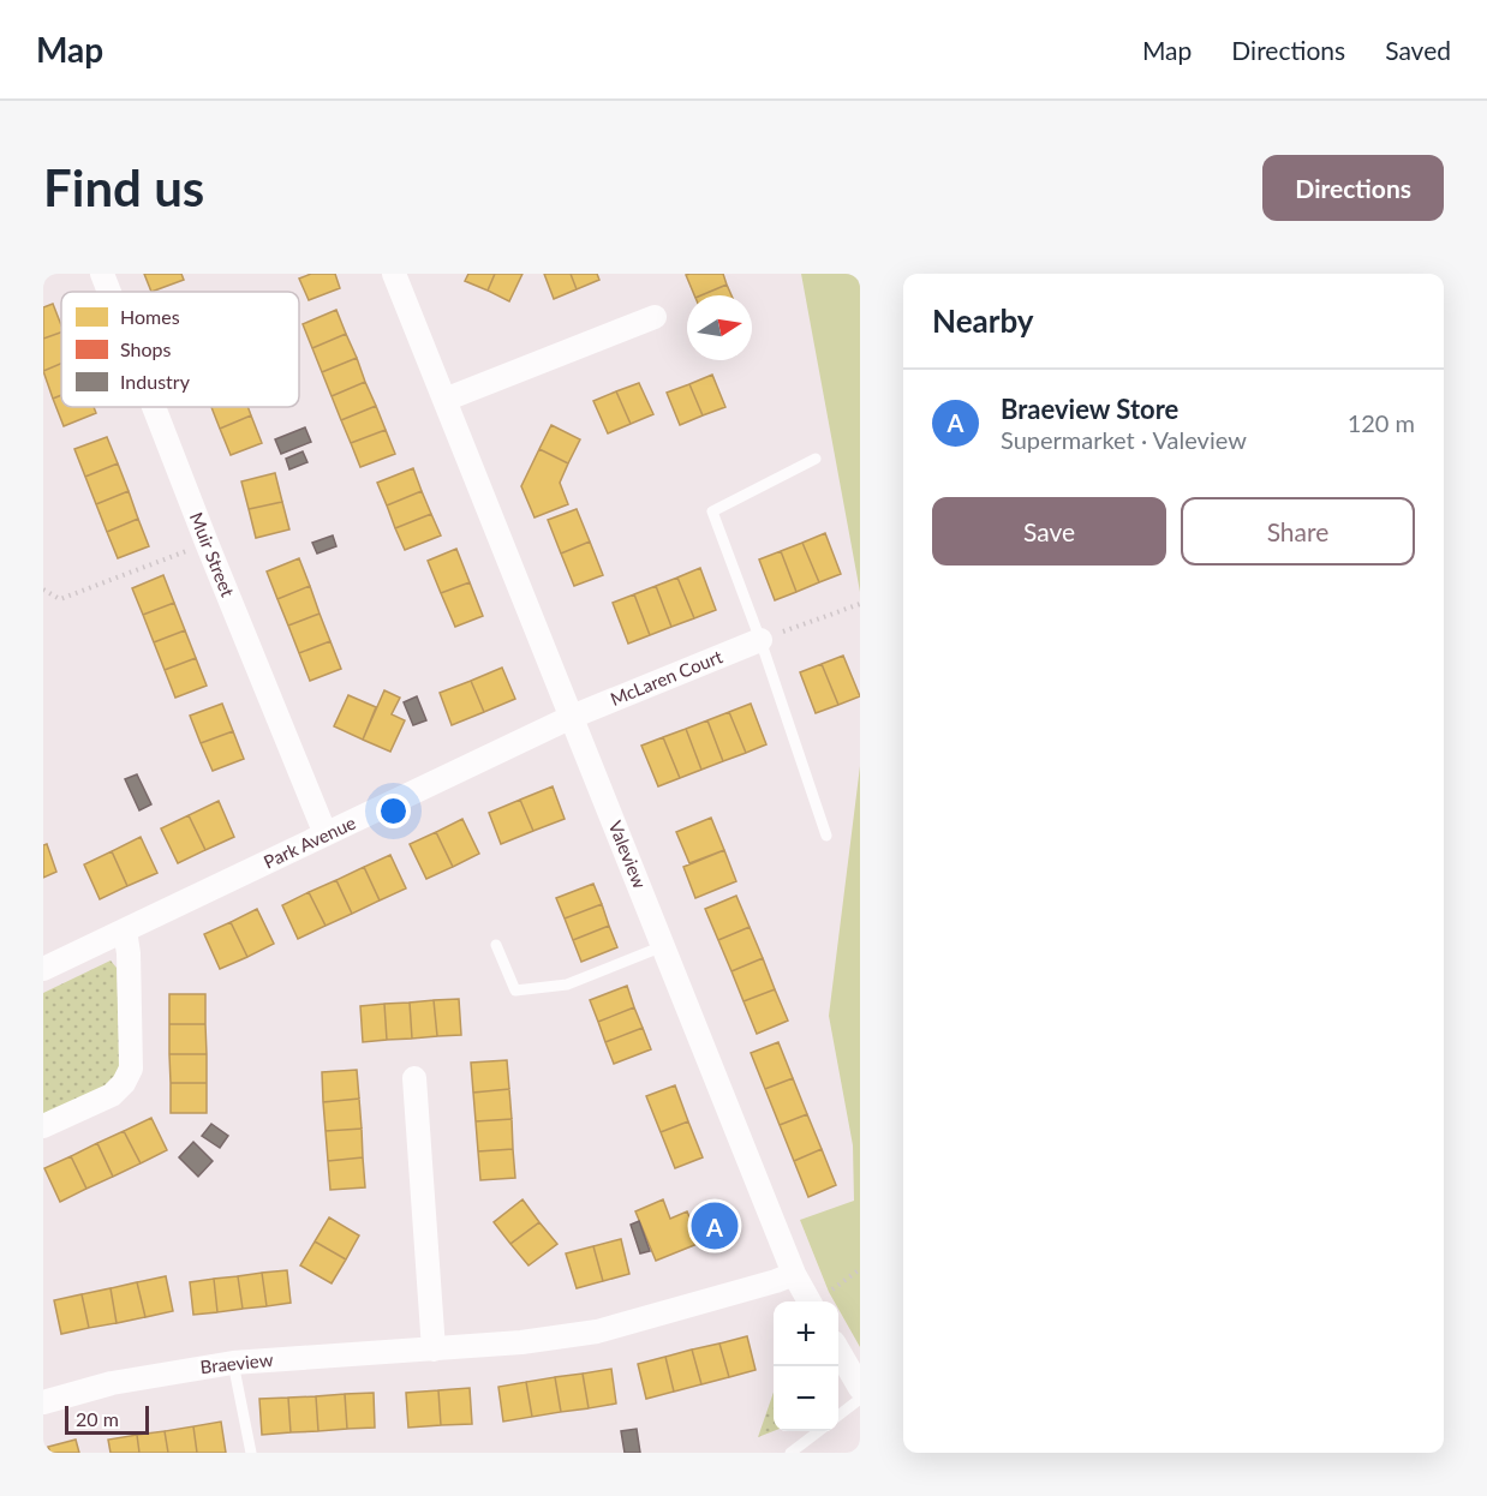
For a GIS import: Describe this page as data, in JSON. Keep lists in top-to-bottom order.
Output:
{
  "streets": {
    "street": [
      "Muir Street",
      "McLaren Court",
      "Park Avenue",
      "Valeview",
      "Braeview"
    ]
  },
  "crossings": [
    ["Muir Street", "Park Avenue"],
    ["McLaren Court", "Park Avenue"],
    ["McLaren Court", "Valeview"],
    ["Park Avenue", "Valeview"],
    ["Valeview", "Braeview"]
  ],
  "legend": ["Homes", "Shops", "Industry"],
  "scale_bar": "20 m",
  "north": "right",
  "page": {
    "header": "Map",
    "nav": ["Map", "Directions", "Saved"],
    "buttons": [
      "Directions",
      ["Save", "Share"]
    ],
    "title": "Find us",
    "heading": "Nearby",
    "list": [
      {
        "mark": "A",
        "name": "Braeview Store",
        "note": "Supermarket · Valeview",
        "value": "120 m"
      }
    ],
    "pins": "A",
    "map_buttons": ["+", "−"],
    "scale": "20 m"
  }
}
